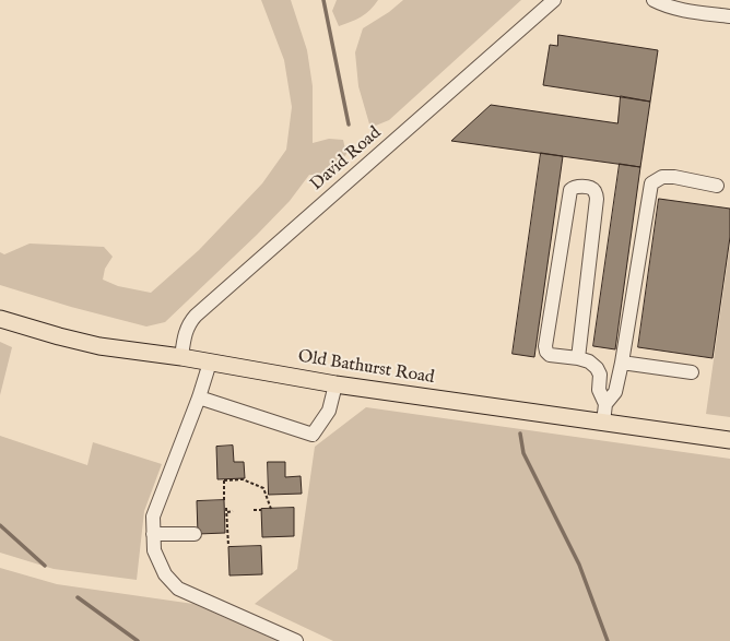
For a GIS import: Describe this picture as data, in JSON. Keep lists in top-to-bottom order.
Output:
{
  "streets": {
    "main road": ["Old Bathurst Road"],
    "street": ["David Road"]
  },
  "crossings": [
    ["David Road", "Old Bathurst Road"]
  ]
}
